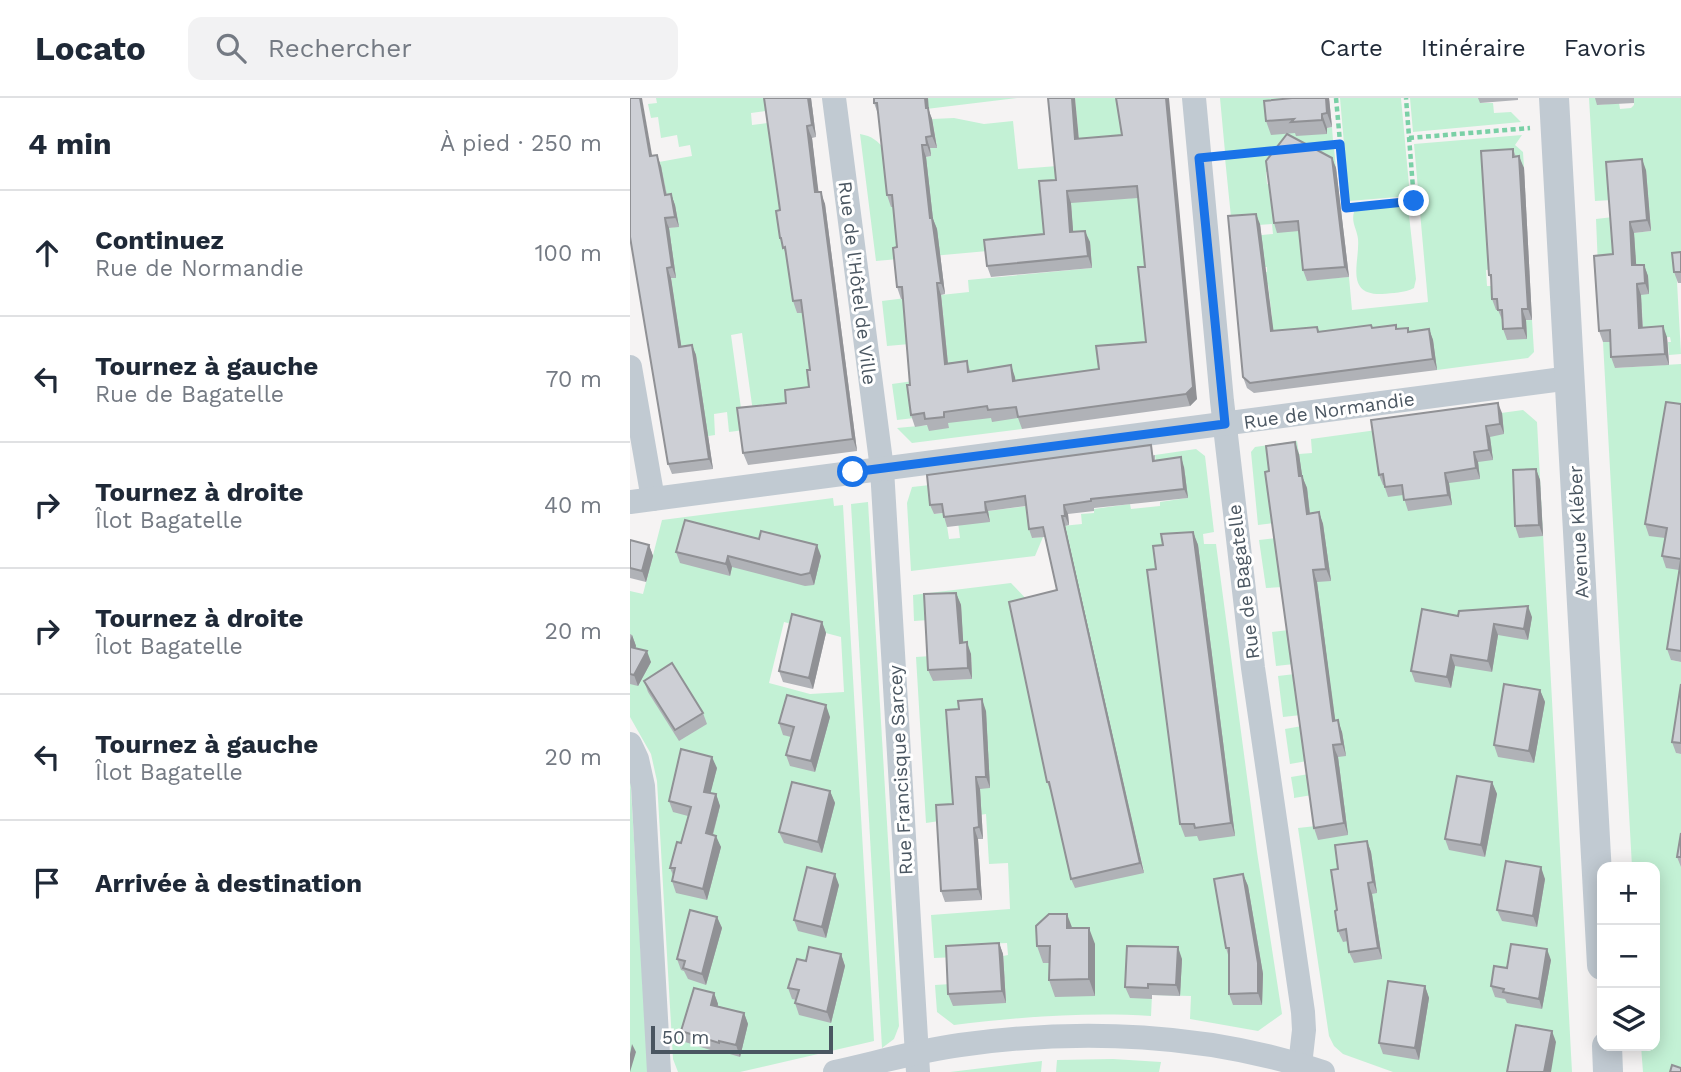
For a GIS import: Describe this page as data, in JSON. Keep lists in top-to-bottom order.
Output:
{
  "streets": {
    "street": [
      "Rue de l'Hôtel de Ville",
      "Rue de Normandie",
      "Avenue Kléber",
      "Rue de Bagatelle",
      "Rue Francisque Sarcey"
    ]
  },
  "crossings": [
    ["Rue de l'Hôtel de Ville", "Rue de Normandie"],
    ["Rue de l'Hôtel de Ville", "Rue Francisque Sarcey"],
    ["Rue de Normandie", "Avenue Kléber"],
    ["Rue de Normandie", "Rue de Bagatelle"],
    ["Rue de Normandie", "Rue Francisque Sarcey"]
  ],
  "scale_bar": "50 m",
  "page": {
    "header": "Locato",
    "search": "Rechercher",
    "nav": ["Carte", "Itinéraire", "Favoris"],
    "heading": ["4 min", "À pied · 250 m"],
    "list": [
      ["Continuez", "Rue de Normandie", "100 m"],
      ["Tournez à gauche", "Rue de Bagatelle", "70 m"],
      ["Tournez à droite", "Îlot Bagatelle", "40 m"],
      ["Tournez à droite", "Îlot Bagatelle", "20 m"],
      ["Tournez à gauche", "Îlot Bagatelle", "20 m"],
      "Arrivée à destination"
    ],
    "map_buttons": ["+", "−"],
    "scale": "50 m"
  }
}
